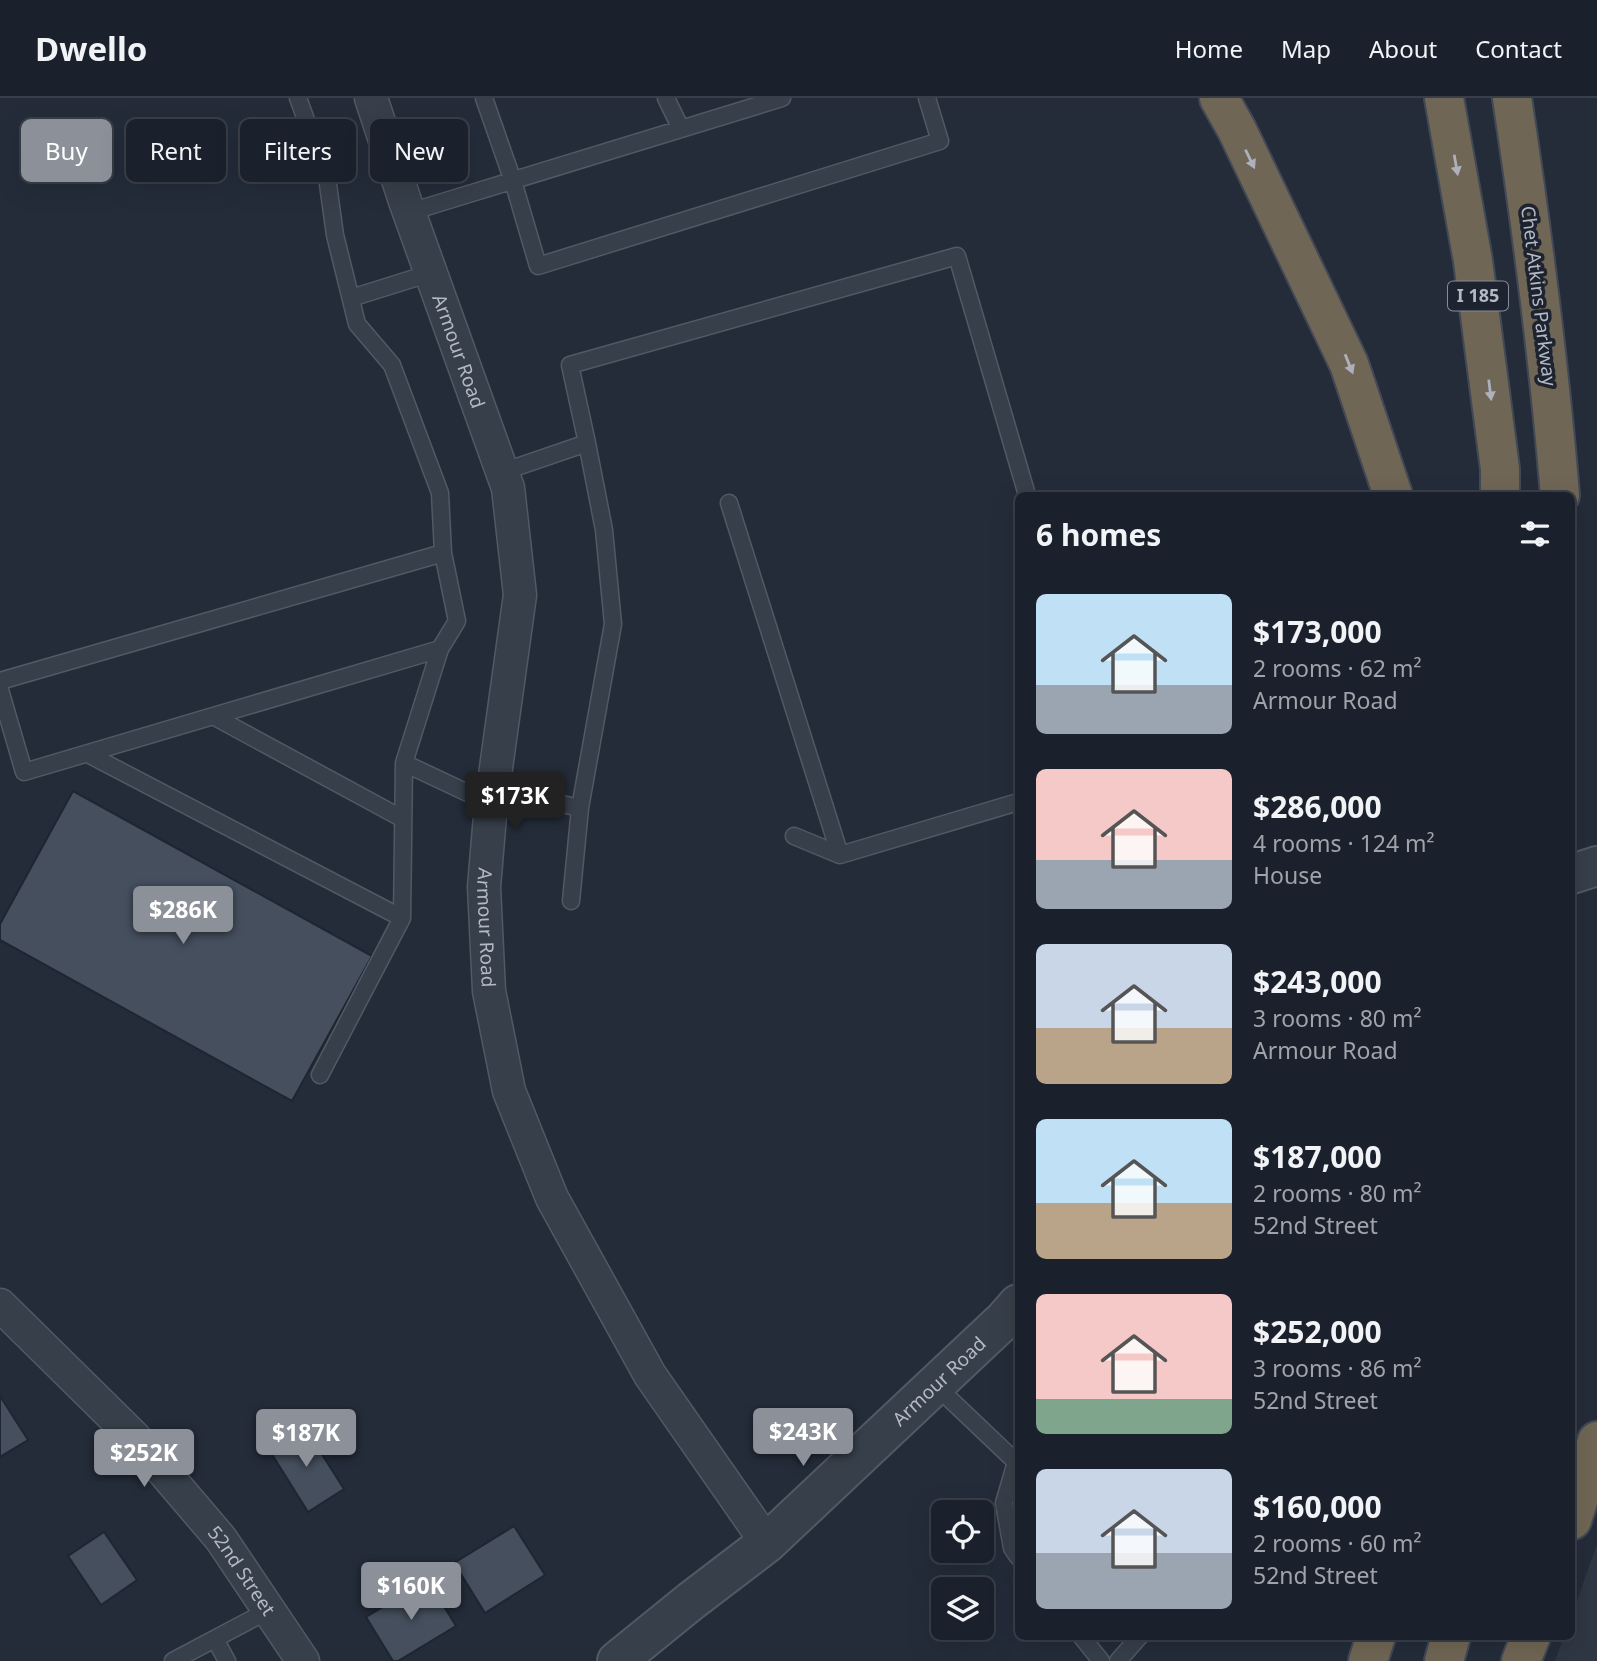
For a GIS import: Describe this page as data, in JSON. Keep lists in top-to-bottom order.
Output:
{
  "streets": {
    "highway": ["I 185", "Chet Atkins Parkway"],
    "street": ["Armour Road", "52nd Street"]
  },
  "page": {
    "header": "Dwello",
    "nav": [
      "Home",
      "Map",
      "About",
      "Contact"
    ],
    "chip": [
      "Buy",
      "Rent",
      "Filters",
      "New"
    ],
    "heading": "6 homes",
    "list": [
      {
        "name": "$173,000",
        "note": "2 rooms · 62 m² · Armour Road"
      },
      {
        "name": "$286,000",
        "note": "4 rooms · 124 m² · House"
      },
      {
        "name": "$243,000",
        "note": "3 rooms · 80 m² · Armour Road"
      },
      {
        "name": "$187,000",
        "note": "2 rooms · 80 m² · 52nd Street"
      },
      {
        "name": "$252,000",
        "note": "3 rooms · 86 m² · 52nd Street"
      },
      {
        "name": "$160,000",
        "note": "2 rooms · 60 m² · 52nd Street"
      }
    ],
    "price": [
      "$173K",
      "$286K",
      "$243K",
      "$187K",
      "$252K",
      "$160K"
    ]
  }
}
